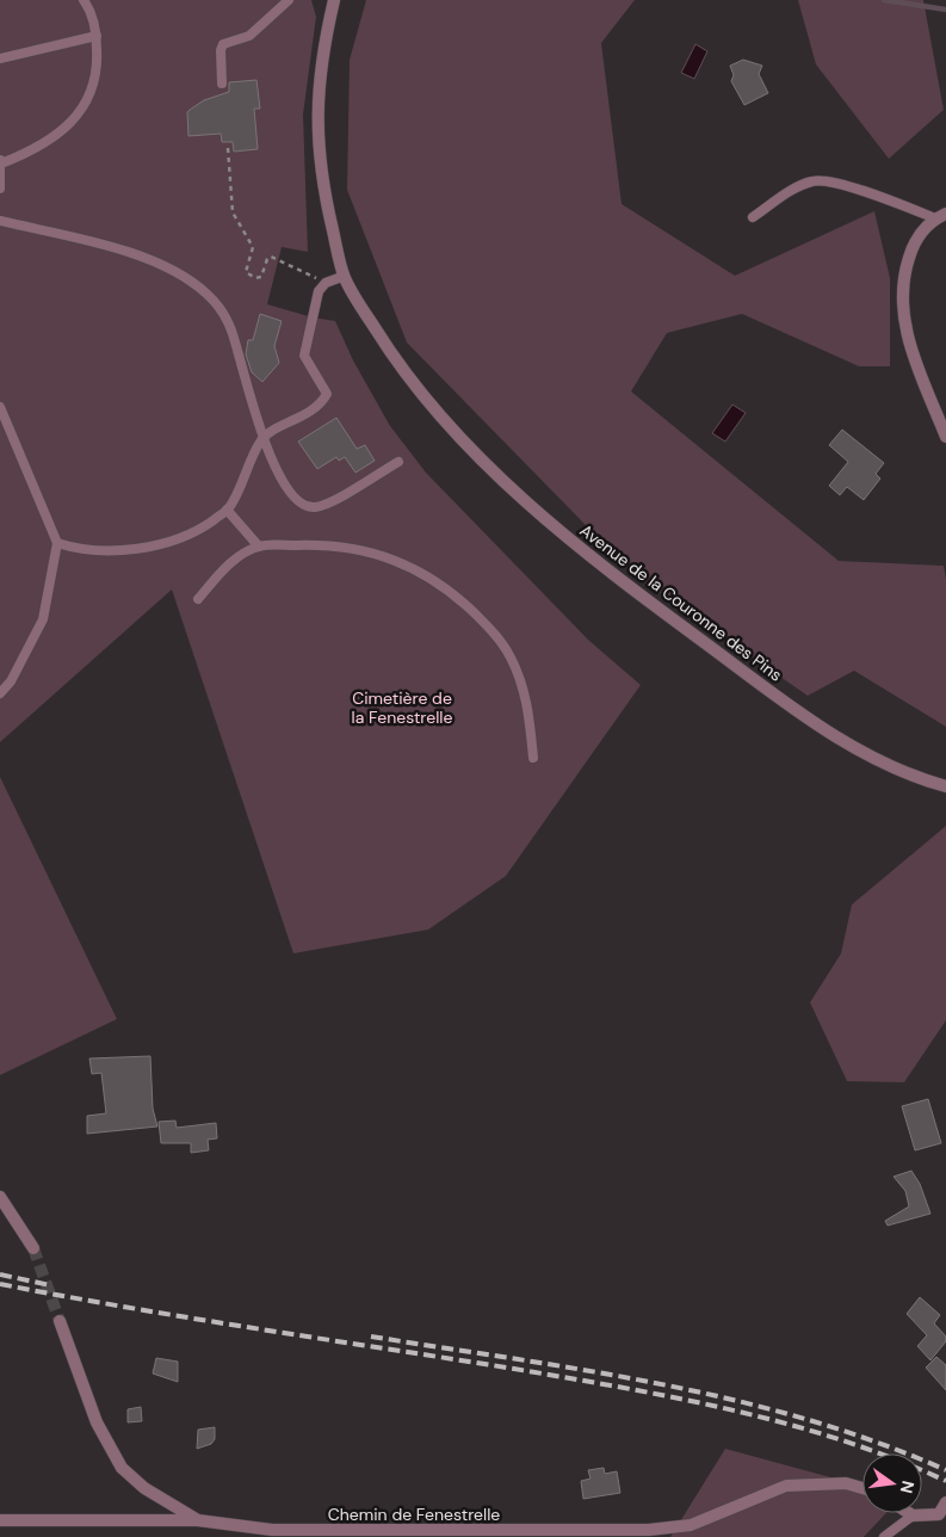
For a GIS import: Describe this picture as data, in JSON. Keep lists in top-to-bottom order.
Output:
{
  "streets": {
    "street": ["Avenue de la Couronne des Pins", "Chemin de Fenestrelle"]
  },
  "parks": ["Cimetière de la Fenestrelle"],
  "north": "right"
}
